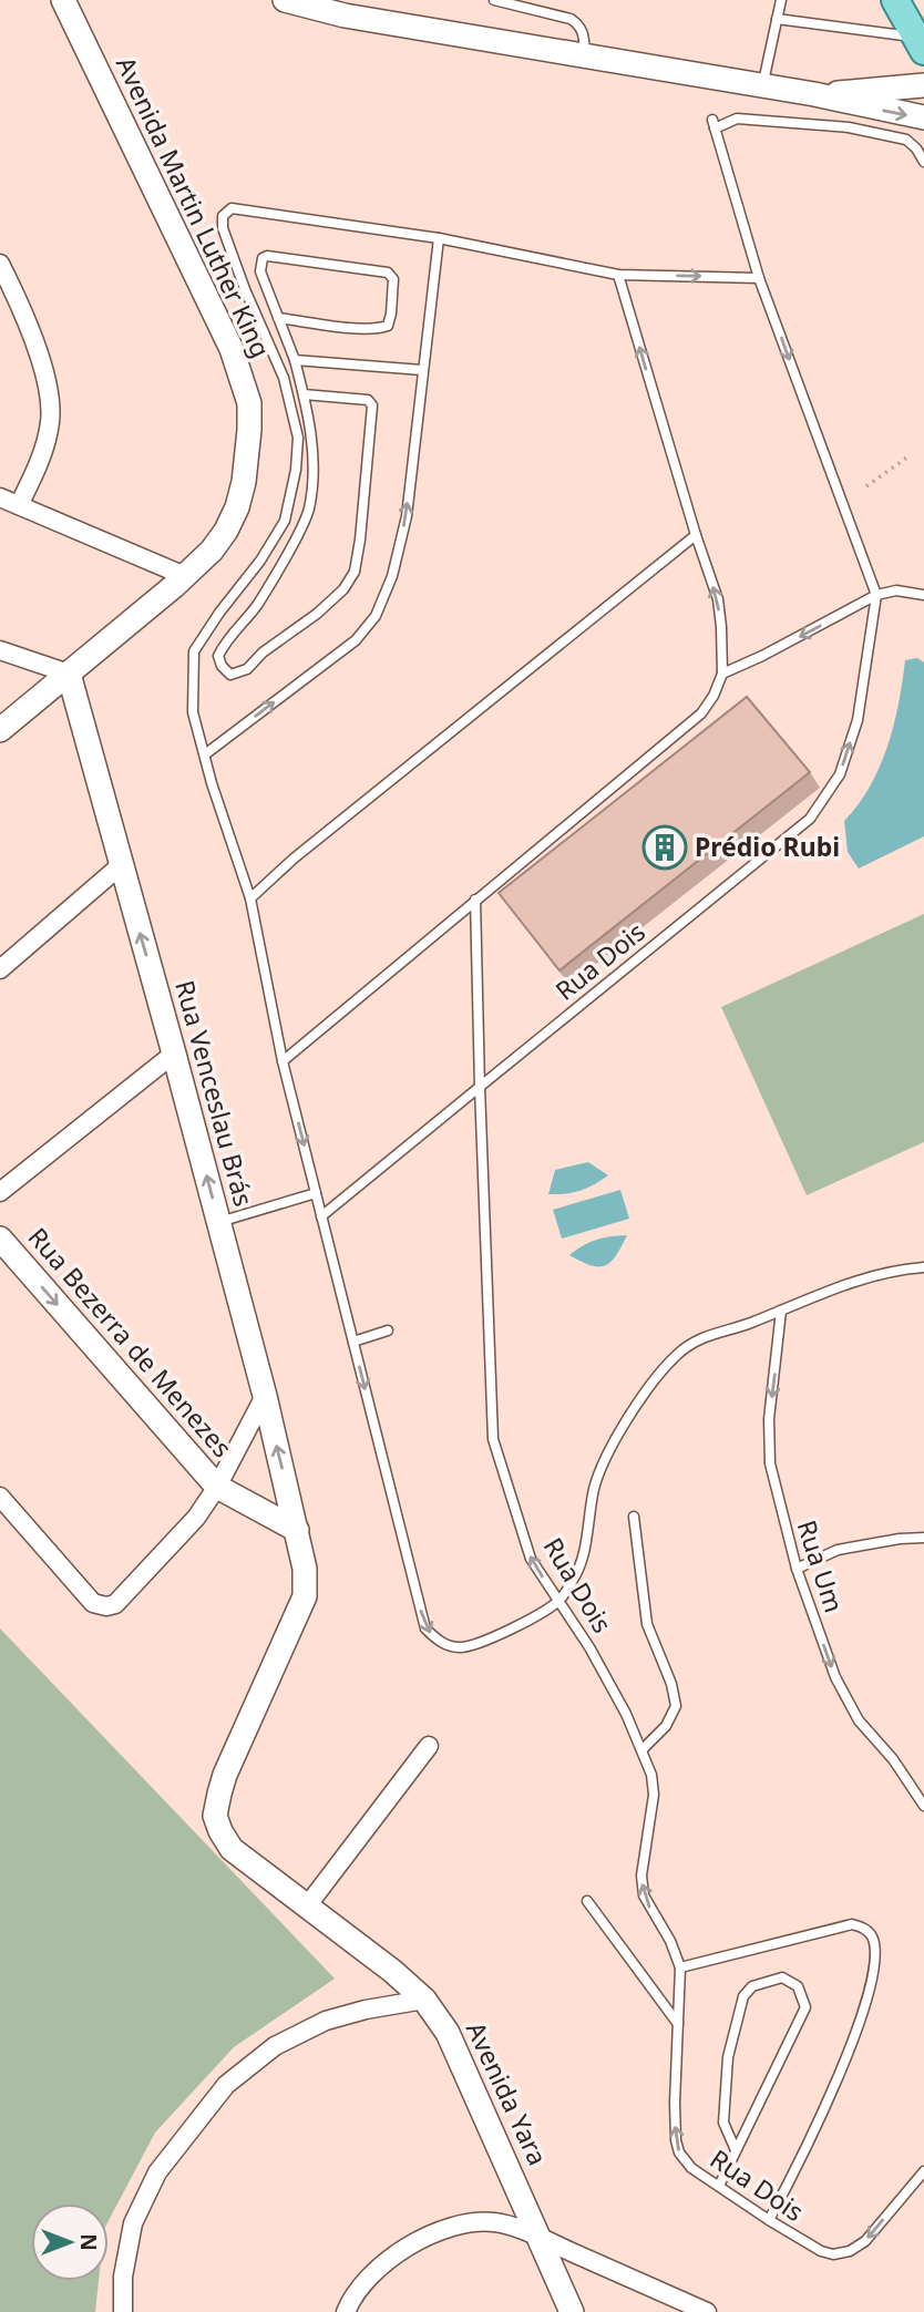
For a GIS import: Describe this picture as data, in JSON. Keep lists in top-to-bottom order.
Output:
{
  "streets": {
    "street": [
      "Avenida Martin Luther King",
      "Rua Venceslau Brás",
      "Rua Bezerra de Menezes",
      "Avenida Yara"
    ],
    "lane": ["Rua Dois", "Rua Um"]
  },
  "crossings": [
    ["Avenida Martin Luther King", "Rua Venceslau Brás"],
    ["Rua Venceslau Brás", "Rua Bezerra de Menezes"],
    ["Rua Venceslau Brás", "Avenida Yara"]
  ],
  "one_way": ["Rua Venceslau Brás", "Rua Bezerra de Menezes", "Rua Um"],
  "places": {
    "building": ["Prédio Rubi"]
  },
  "north": "right"
}
